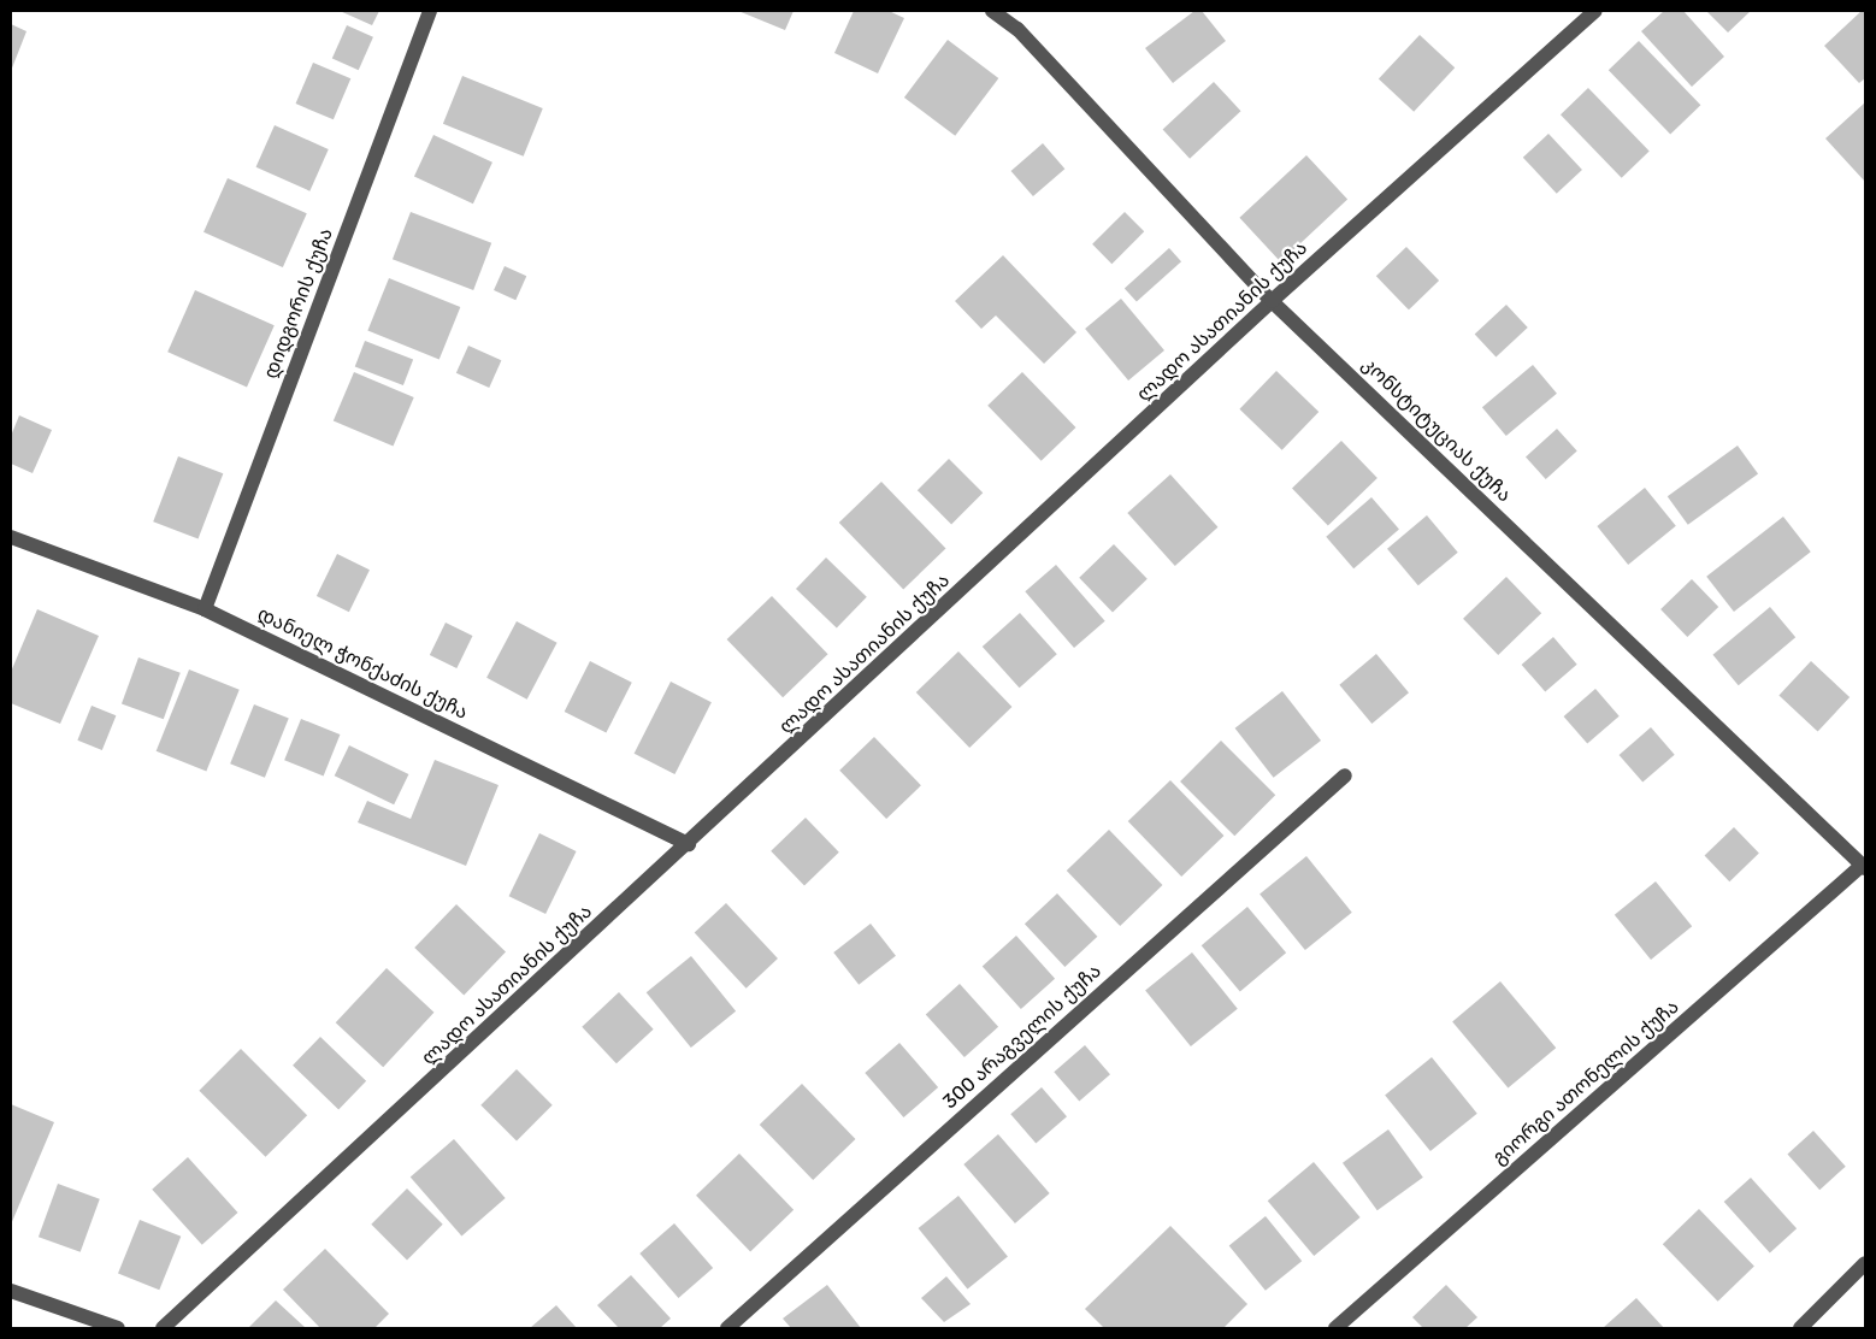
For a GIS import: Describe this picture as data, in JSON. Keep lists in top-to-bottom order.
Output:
{
  "streets": {
    "street": [
      "დიდგორის ქუჩა",
      "ლადო ასათიანის ქუჩა",
      "კონსტიტუციას ქუჩა",
      "დანიელ ჭონქაძის ქუჩა",
      "300 არაგველის ქუჩა",
      "გიორგი ათონელის ქუჩა"
    ]
  },
  "crossings": [
    ["დიდგორის ქუჩა", "დანიელ ჭონქაძის ქუჩა"],
    ["ლადო ასათიანის ქუჩა", "კონსტიტუციას ქუჩა"],
    ["ლადო ასათიანის ქუჩა", "დანიელ ჭონქაძის ქუჩა"],
    ["კონსტიტუციას ქუჩა", "გიორგი ათონელის ქუჩა"]
  ]
}
